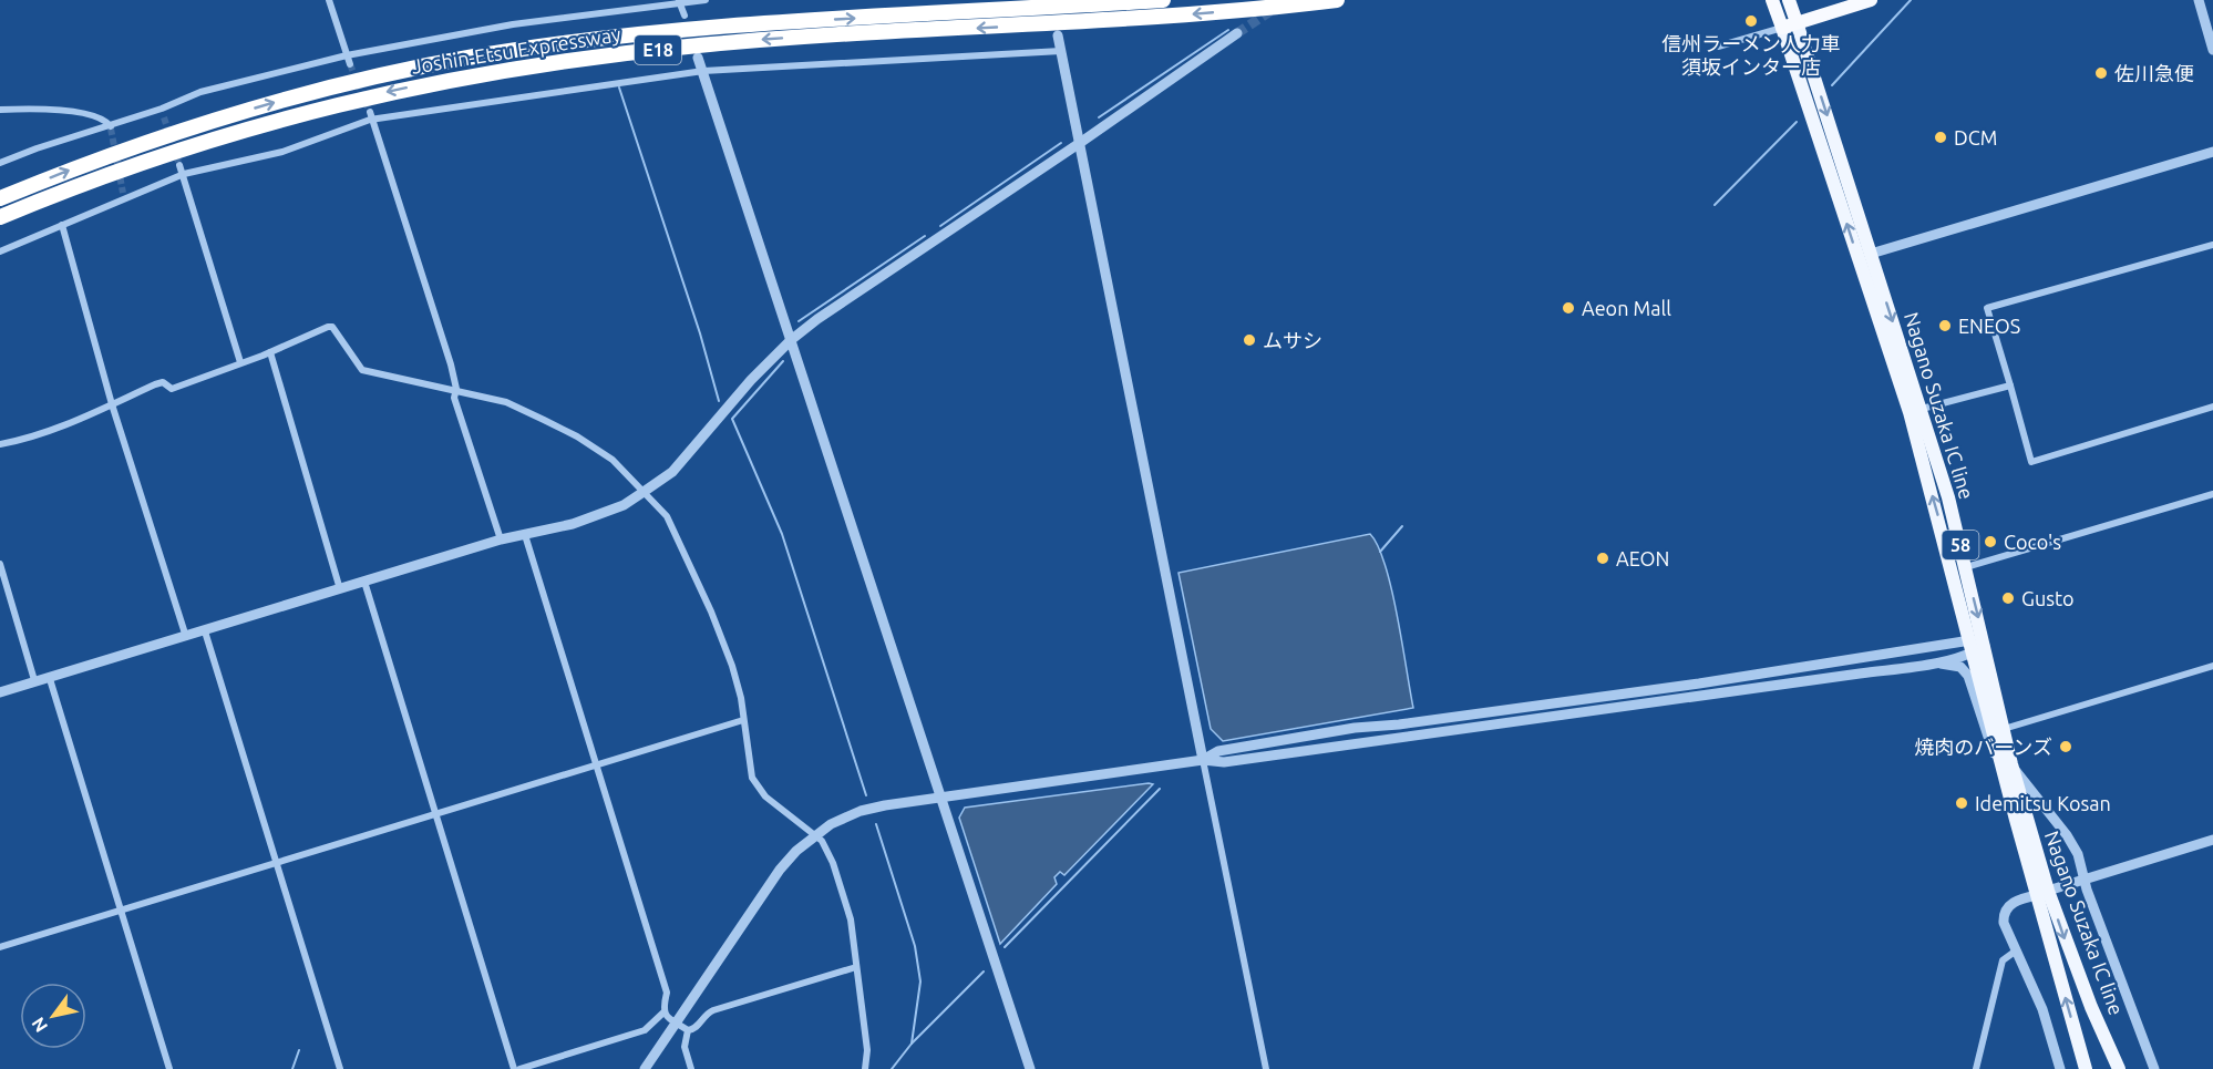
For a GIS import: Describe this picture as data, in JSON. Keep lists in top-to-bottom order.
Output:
{
  "streets": {
    "highway": ["Joshin-Etsu Expressway", "E18"],
    "main road": ["Nagano Suzaka IC line", "58"]
  },
  "places": [
    "信州ラーメン人力車 須坂インター店",
    "佐川急便",
    "DCM",
    "Aeon Mall",
    "ENEOS",
    "ムサシ",
    "Coco's",
    "AEON",
    "Gusto",
    "焼肉のバーンズ",
    "Idemitsu Kosan"
  ],
  "north": "bottom left"
}
